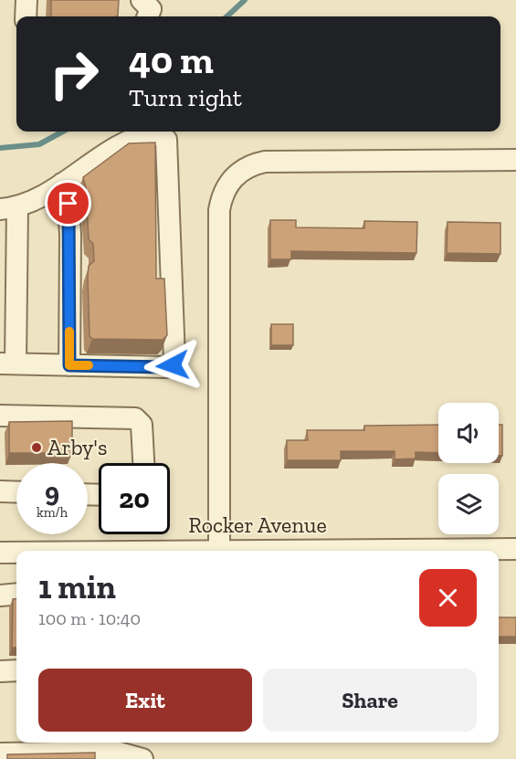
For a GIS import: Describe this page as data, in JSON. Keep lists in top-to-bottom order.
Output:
{
  "streets": {
    "street": ["Rocker Avenue"]
  },
  "places": ["Arby's"],
  "page": {
    "turn": ["40 m", "Turn right"],
    "speed": "9 km/h",
    "limit": "20",
    "heading": ["1 min", "100 m · 10:40"],
    "buttons": ["Exit", "Share"]
  }
}
